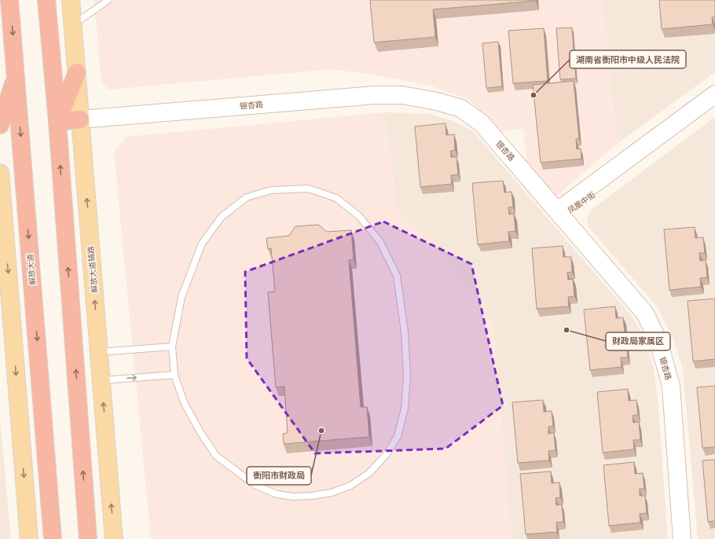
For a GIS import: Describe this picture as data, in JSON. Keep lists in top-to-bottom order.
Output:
{
  "streets": {
    "highway": ["解放大道"],
    "main road": ["解放大道辅路"],
    "street": ["银杏路", "凤凰中街"]
  },
  "crossings": [
    ["银杏路", "凤凰中街"],
    ["银杏路", "解放大道辅路"]
  ],
  "places": ["湖南省衡阳市中级人民法院", "财政局家属区", "衡阳市财政局"]
}
